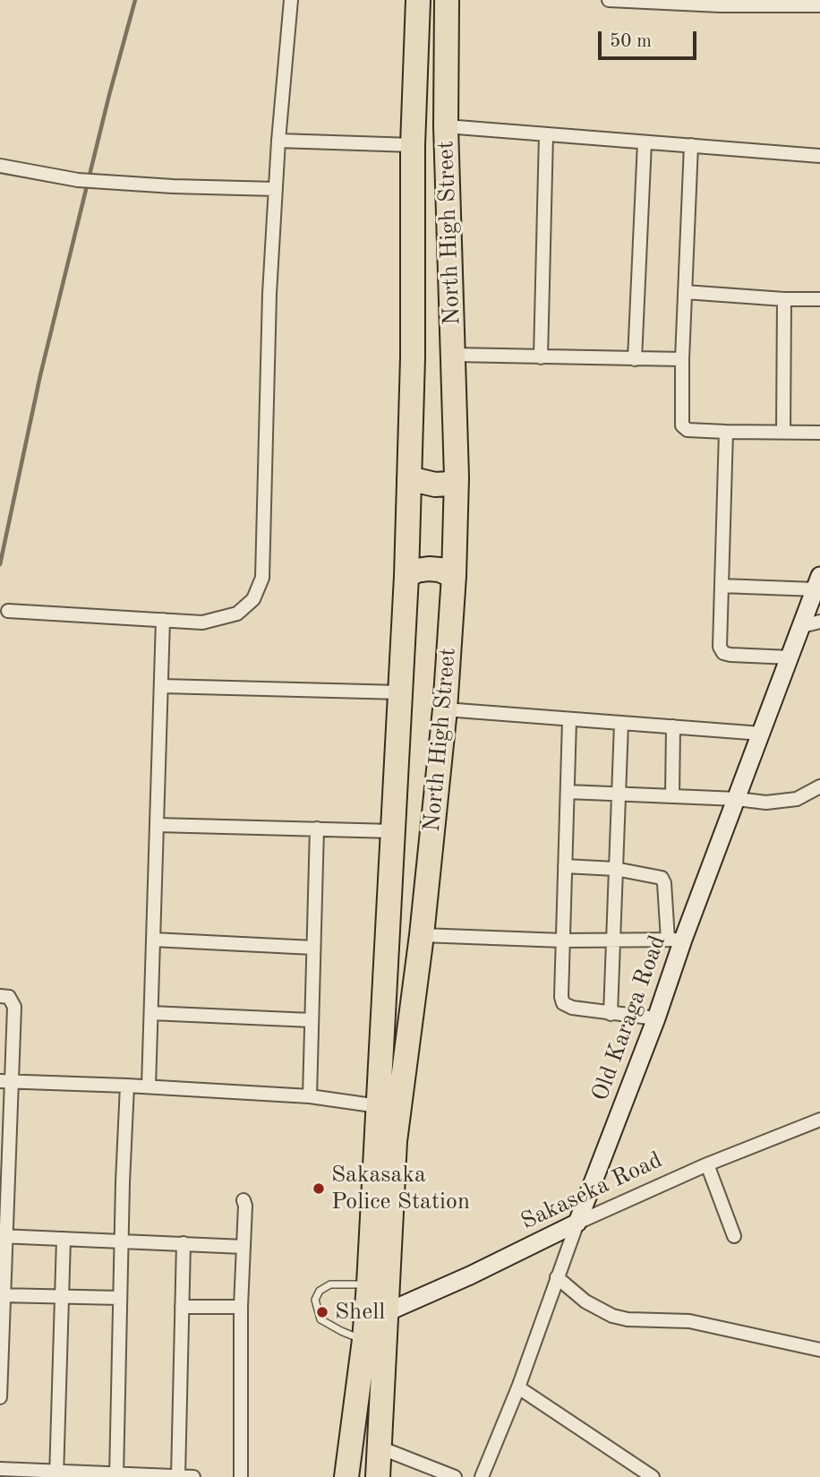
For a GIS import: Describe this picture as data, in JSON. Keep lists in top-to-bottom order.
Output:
{
  "streets": {
    "highway": ["North High Street"],
    "street": ["Old Karaga Road", "Sakaseka Road"]
  },
  "crossings": [
    ["North High Street", "Sakaseka Road"],
    ["Old Karaga Road", "Sakaseka Road"]
  ],
  "places": ["Sakasaka Police Station", "Shell"],
  "scale_bar": "50 m"
}
